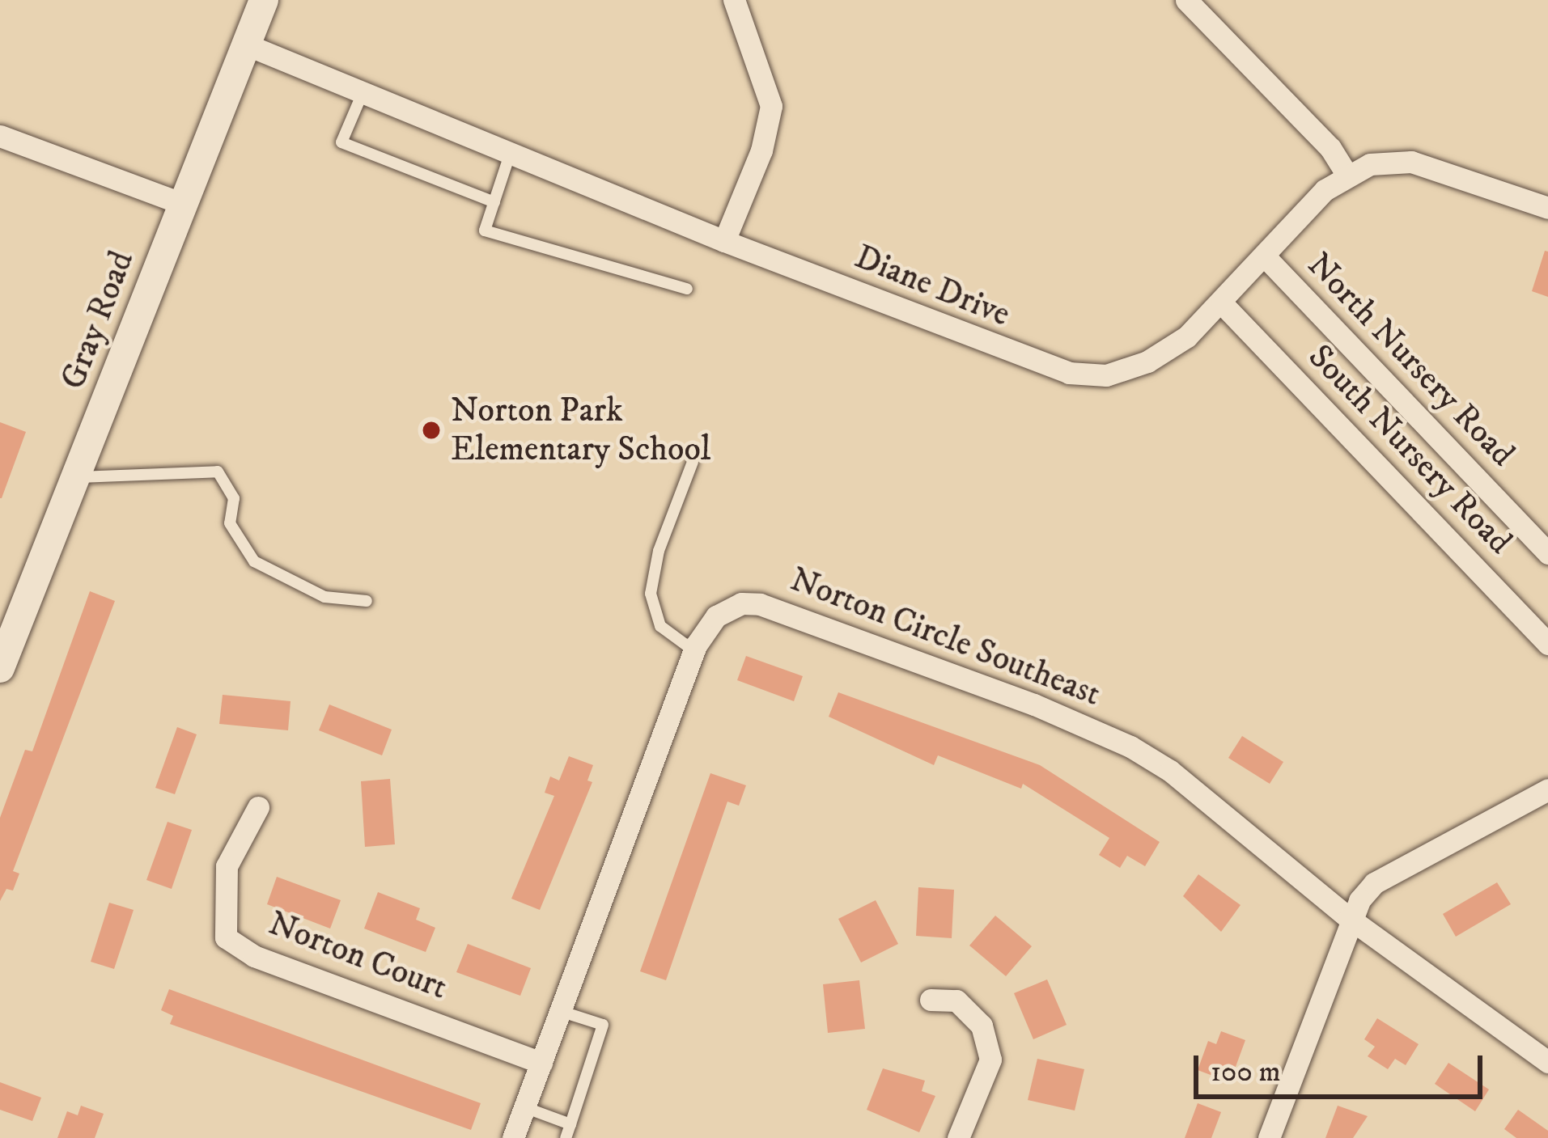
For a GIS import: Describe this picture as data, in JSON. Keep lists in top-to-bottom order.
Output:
{
  "streets": {
    "street": [
      "Diane Drive",
      "Gray Road",
      "North Nursery Road",
      "South Nursery Road",
      "Norton Circle Southeast",
      "Norton Court"
    ]
  },
  "crossings": [
    ["Diane Drive", "Gray Road"],
    ["Diane Drive", "North Nursery Road"],
    ["Diane Drive", "South Nursery Road"],
    ["Norton Circle Southeast", "Norton Court"]
  ],
  "places": ["Norton Park Elementary School"],
  "scale_bar": "100 m"
}
